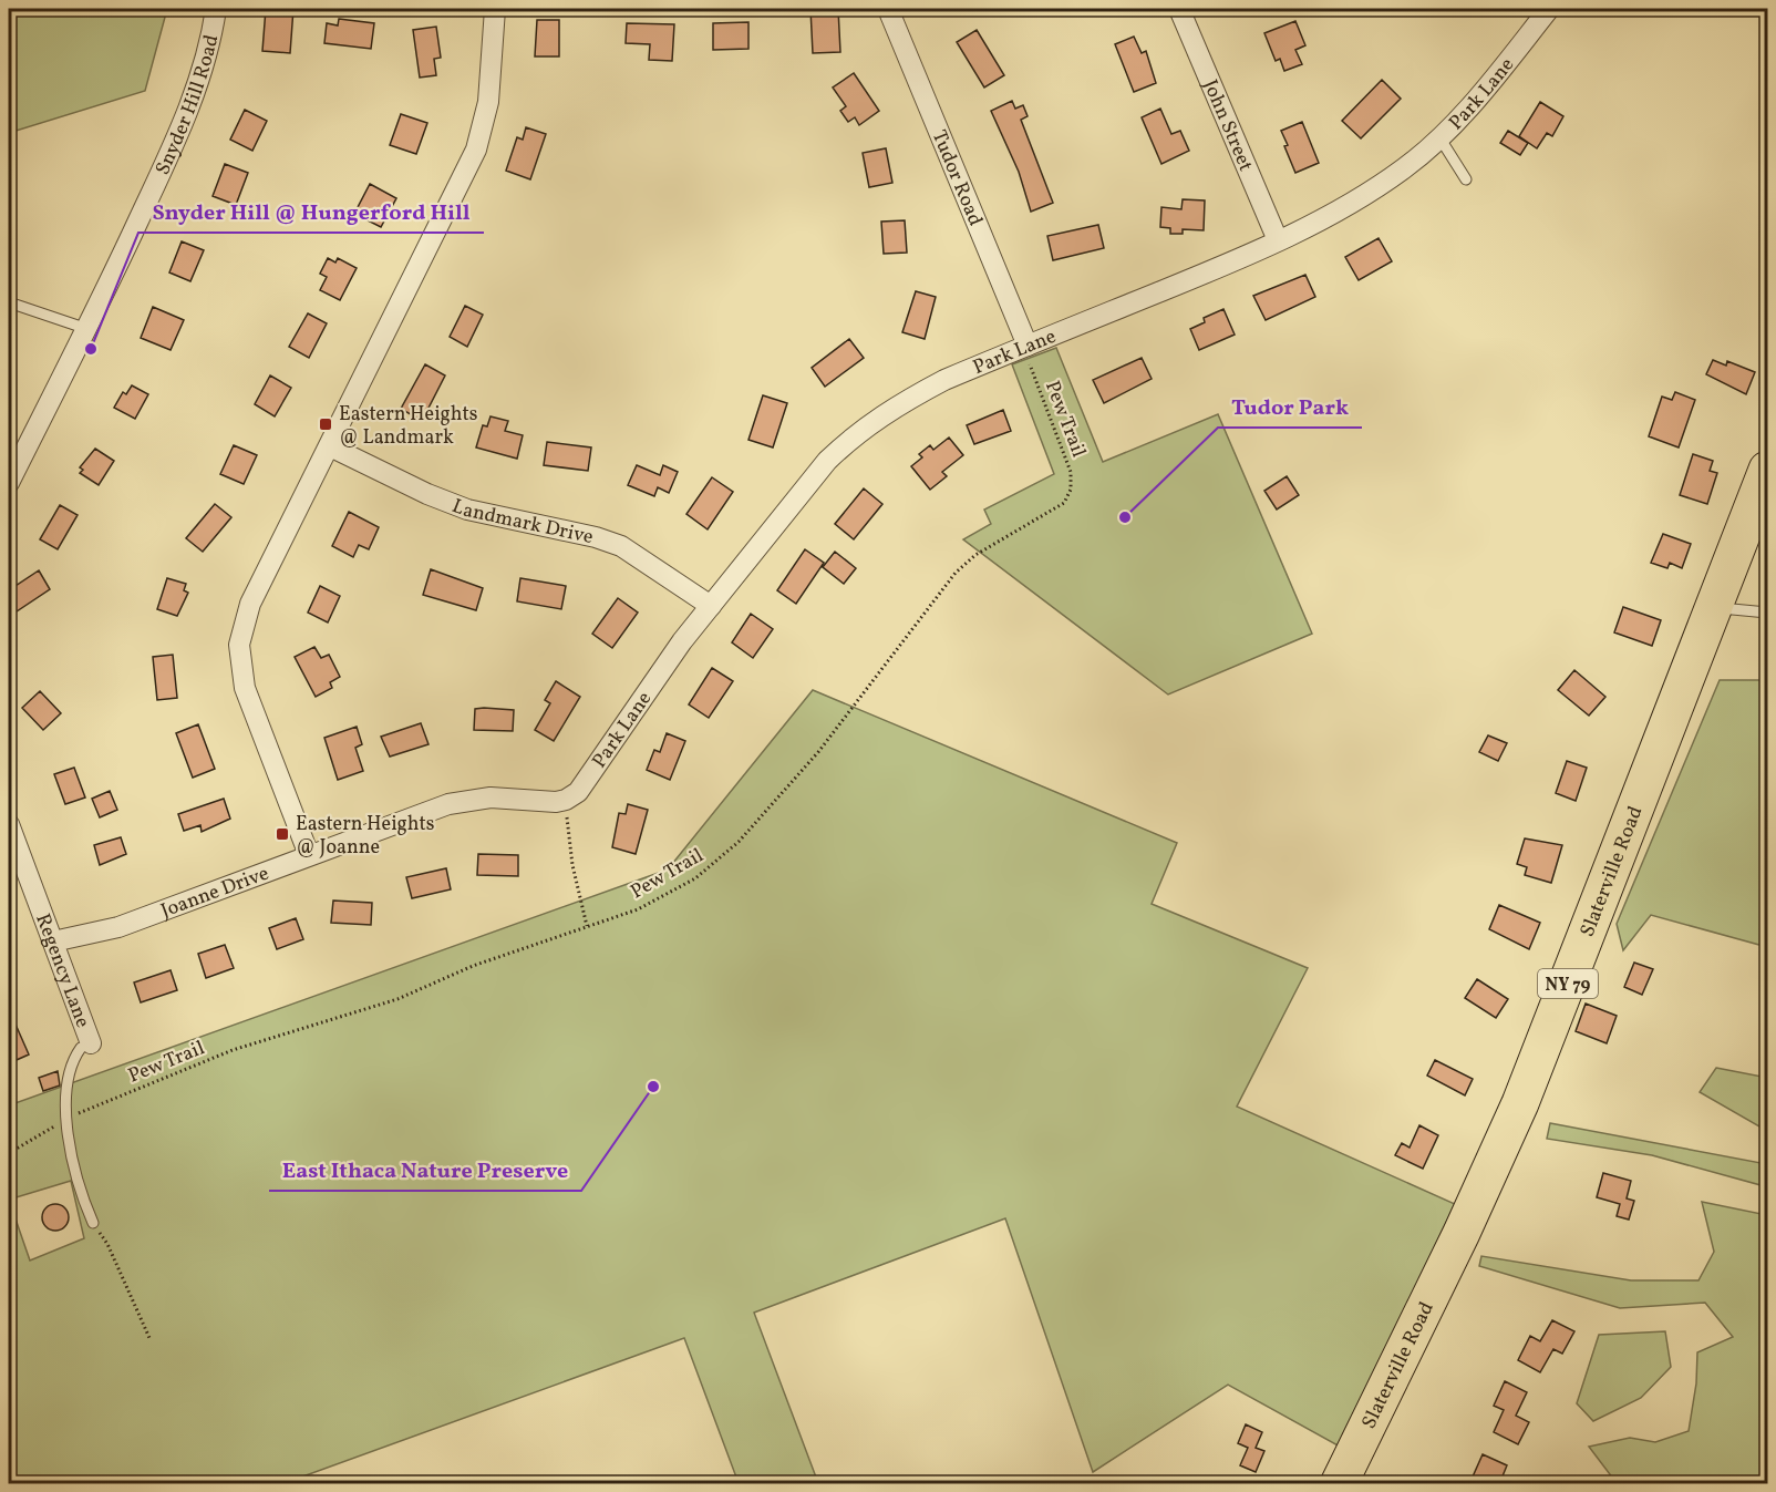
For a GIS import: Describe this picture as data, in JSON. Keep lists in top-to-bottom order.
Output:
{
  "streets": {
    "highway": ["Slaterville Road", "NY 79"],
    "street": [
      "Park Lane",
      "Snyder Hill Road",
      "John Street",
      "Tudor Road",
      "Landmark Drive",
      "Joanne Drive",
      "Regency Lane"
    ],
    "path": ["Pew Trail"]
  },
  "crossings": [
    ["Park Lane", "John Street"],
    ["Park Lane", "Tudor Road"],
    ["Park Lane", "Pew Trail"],
    ["Park Lane", "Landmark Drive"],
    ["Park Lane", "Joanne Drive"],
    ["Tudor Road", "Pew Trail"],
    ["Joanne Drive", "Regency Lane"]
  ],
  "places": {
    "other": ["Snyder Hill @ Hungerford Hill", "Tudor Park", "East Ithaca Nature Preserve"],
    "transit": ["Eastern Heights @ Landmark", "Eastern Heights @ Joanne"]
  }
}
